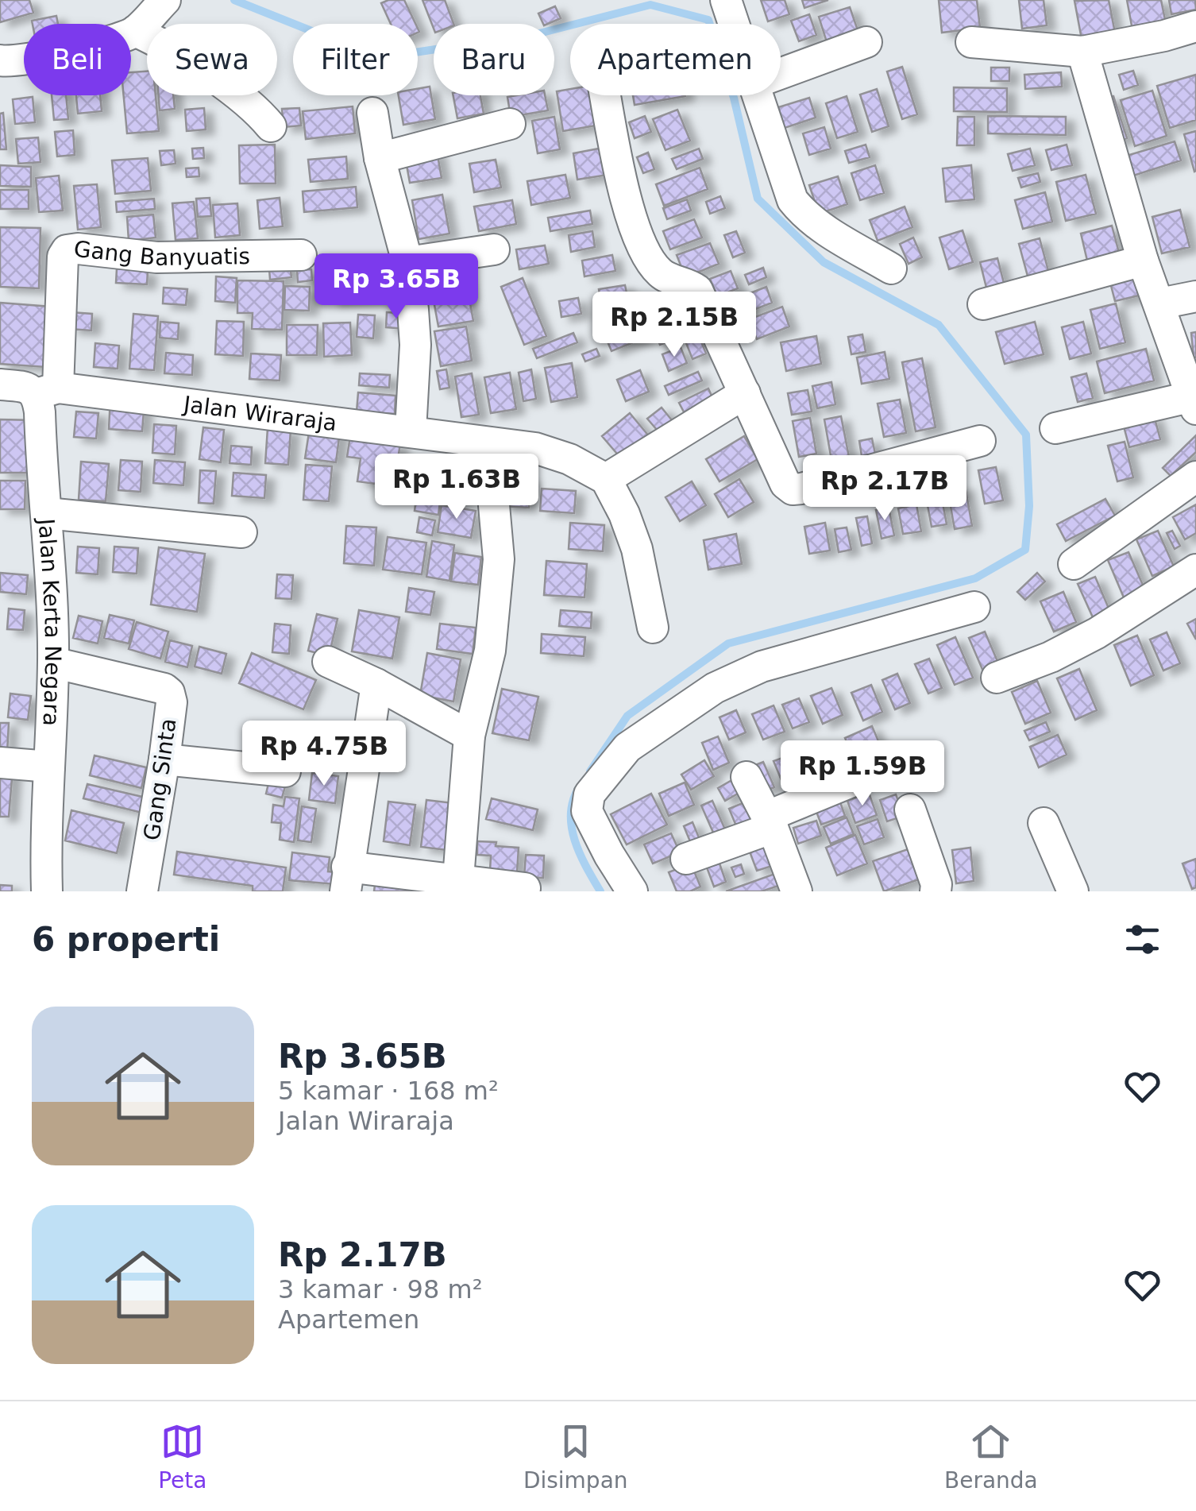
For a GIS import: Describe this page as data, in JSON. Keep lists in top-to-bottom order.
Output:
{
  "streets": {
    "street": [
      "Gang Banyuatis",
      "Jalan Wiraraja",
      "Jalan Kerta Negara",
      "Gang Sinta"
    ]
  },
  "crossings": [
    ["Gang Banyuatis", "Jalan Wiraraja"],
    ["Gang Banyuatis", "Jalan Kerta Negara"],
    ["Jalan Wiraraja", "Jalan Kerta Negara"],
    ["Jalan Kerta Negara", "Gang Sinta"]
  ],
  "page": {
    "chip": [
      "Beli",
      "Sewa",
      "Filter",
      "Baru",
      "Apartemen"
    ],
    "price": [
      "Rp 3.65B",
      "Rp 2.15B",
      "Rp 1.63B",
      "Rp 2.17B",
      "Rp 4.75B",
      "Rp 1.59B"
    ],
    "heading": "6 properti",
    "list": [
      {
        "name": "Rp 3.65B",
        "note": "5 kamar · 168 m² · Jalan Wiraraja"
      },
      {
        "name": "Rp 2.17B",
        "note": "3 kamar · 98 m² · Apartemen"
      }
    ],
    "tabs": ["Peta", "Disimpan", "Beranda"]
  }
}
